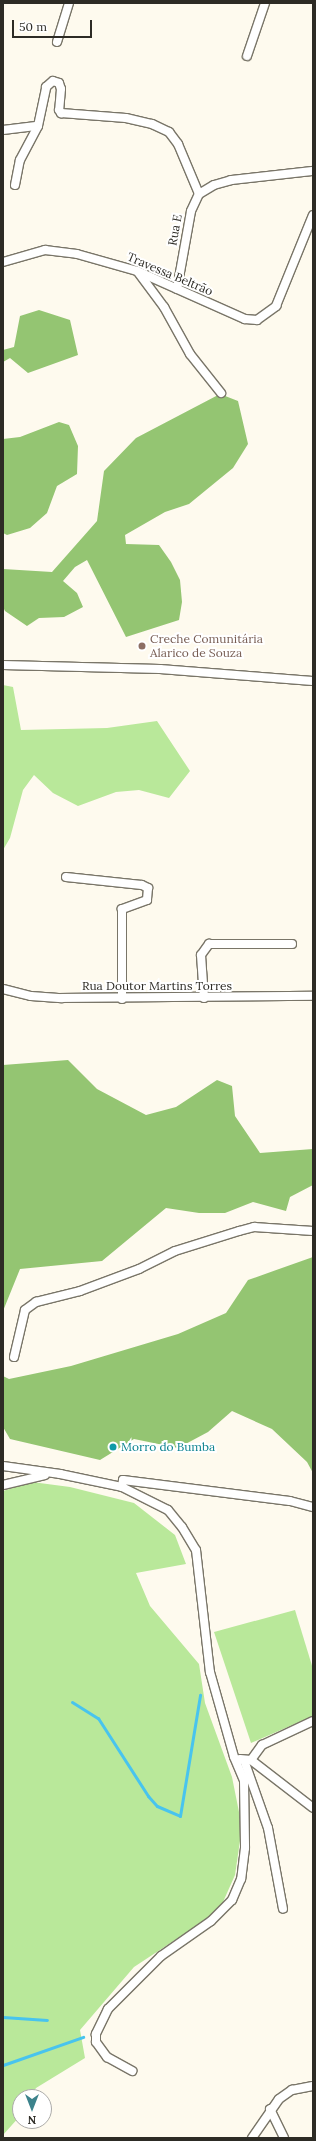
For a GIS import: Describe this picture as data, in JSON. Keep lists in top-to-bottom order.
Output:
{
  "streets": {
    "street": ["Rua E", "Travessa Beltrão", "Rua Doutor Martins Torres"]
  },
  "crossings": [
    ["Rua E", "Travessa Beltrão"]
  ],
  "places": ["Creche Comunitária Alarico de Souza", "Morro do Bumba"],
  "scale_bar": "50 m",
  "north": "bottom"
}
